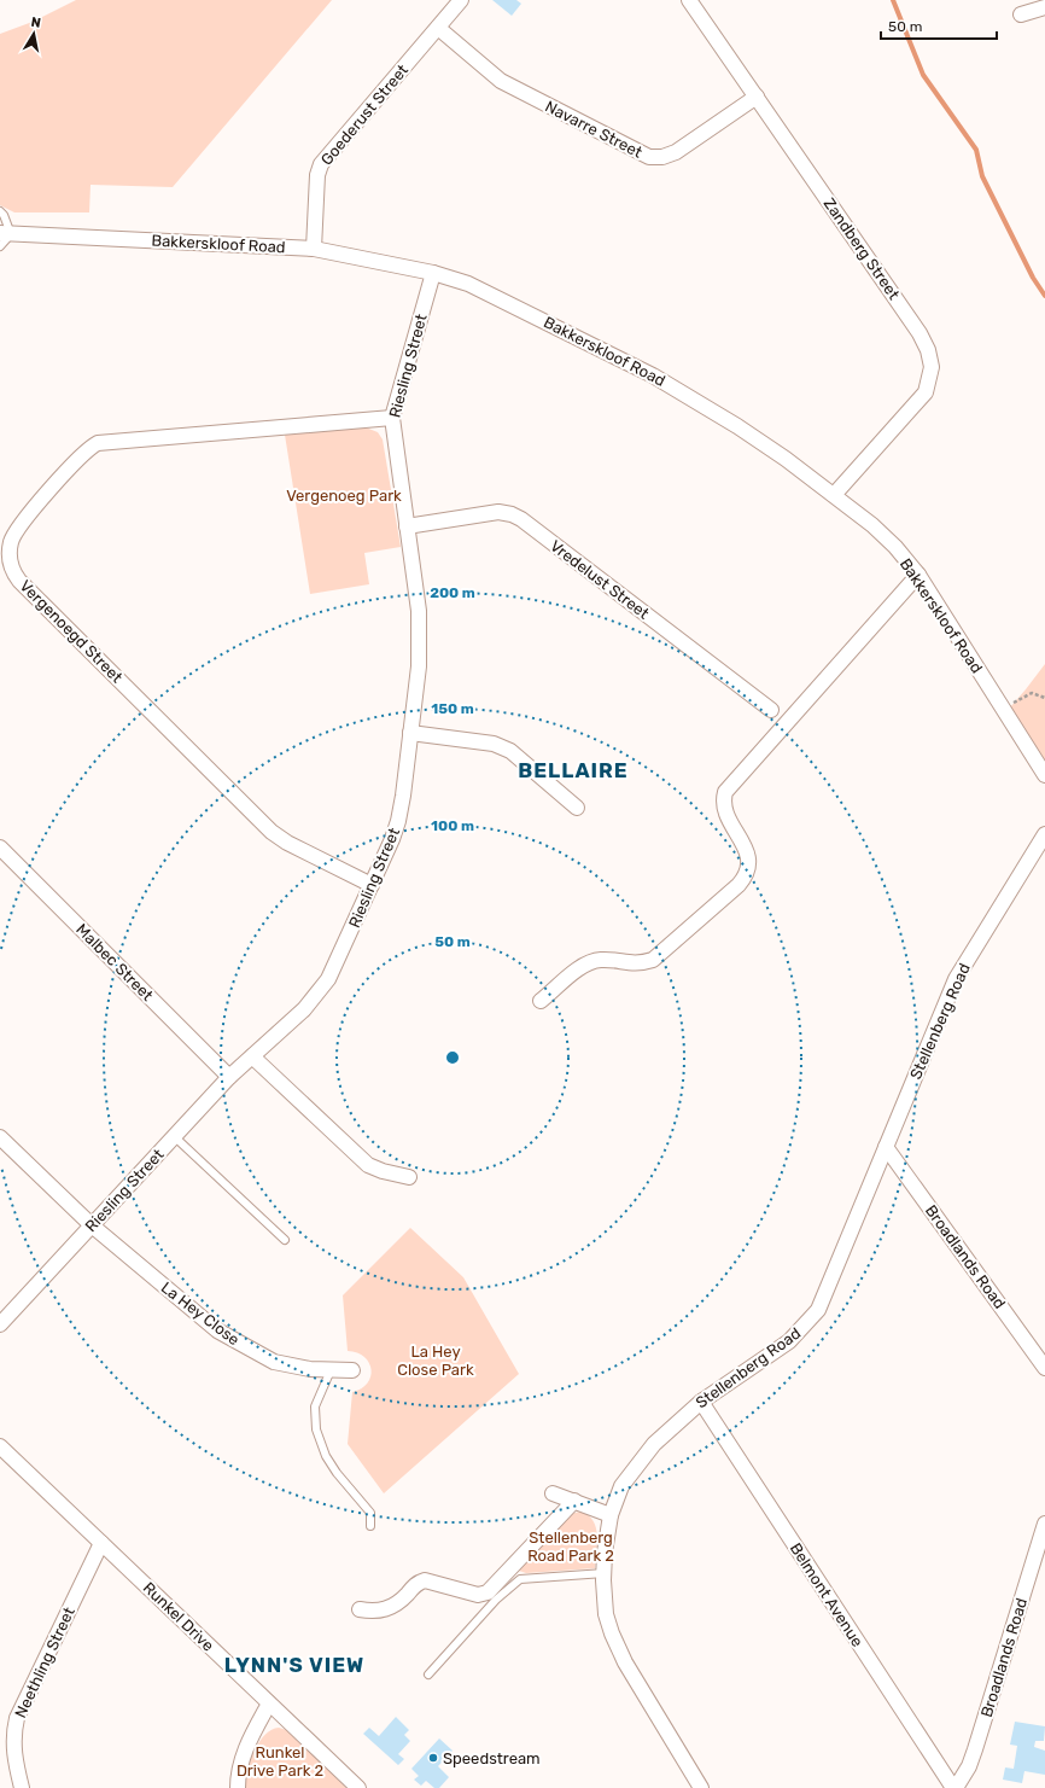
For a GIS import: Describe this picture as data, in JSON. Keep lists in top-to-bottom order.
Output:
{
  "streets": {
    "street": [
      "Goederust Street",
      "Navarre Street",
      "Bakkerskloof Road",
      "Zandberg Street",
      "Riesling Street",
      "Vredelust Street",
      "Vergenoegd Street",
      "Malbec Street",
      "Stellenberg Road",
      "Broadlands Road",
      "La Hey Close",
      "Belmont Avenue",
      "Runkel Drive",
      "Neethling Street"
    ]
  },
  "crossings": [
    ["Goederust Street", "Navarre Street"],
    ["Goederust Street", "Bakkerskloof Road"],
    ["Navarre Street", "Zandberg Street"],
    ["Bakkerskloof Road", "Zandberg Street"],
    ["Bakkerskloof Road", "Riesling Street"],
    ["Riesling Street", "Vredelust Street"],
    ["Riesling Street", "Vergenoegd Street"],
    ["Riesling Street", "Malbec Street"],
    ["Riesling Street", "La Hey Close"],
    ["Stellenberg Road", "Broadlands Road"],
    ["Stellenberg Road", "Belmont Avenue"],
    ["Broadlands Road", "Belmont Avenue"],
    ["Runkel Drive", "Neethling Street"]
  ],
  "districts": ["BELLAIRE", "LYNN'S VIEW"],
  "parks": [
    "Vergenoeg Park",
    "La Hey Close Park",
    "Stellenberg Road Park 2",
    "Runkel Drive Park 2"
  ],
  "places": ["Speedstream"],
  "scale_bar": "50 m",
  "north": "top",
  "rings": [
    "200 m",
    "150 m",
    "100 m",
    "50 m"
  ]
}
